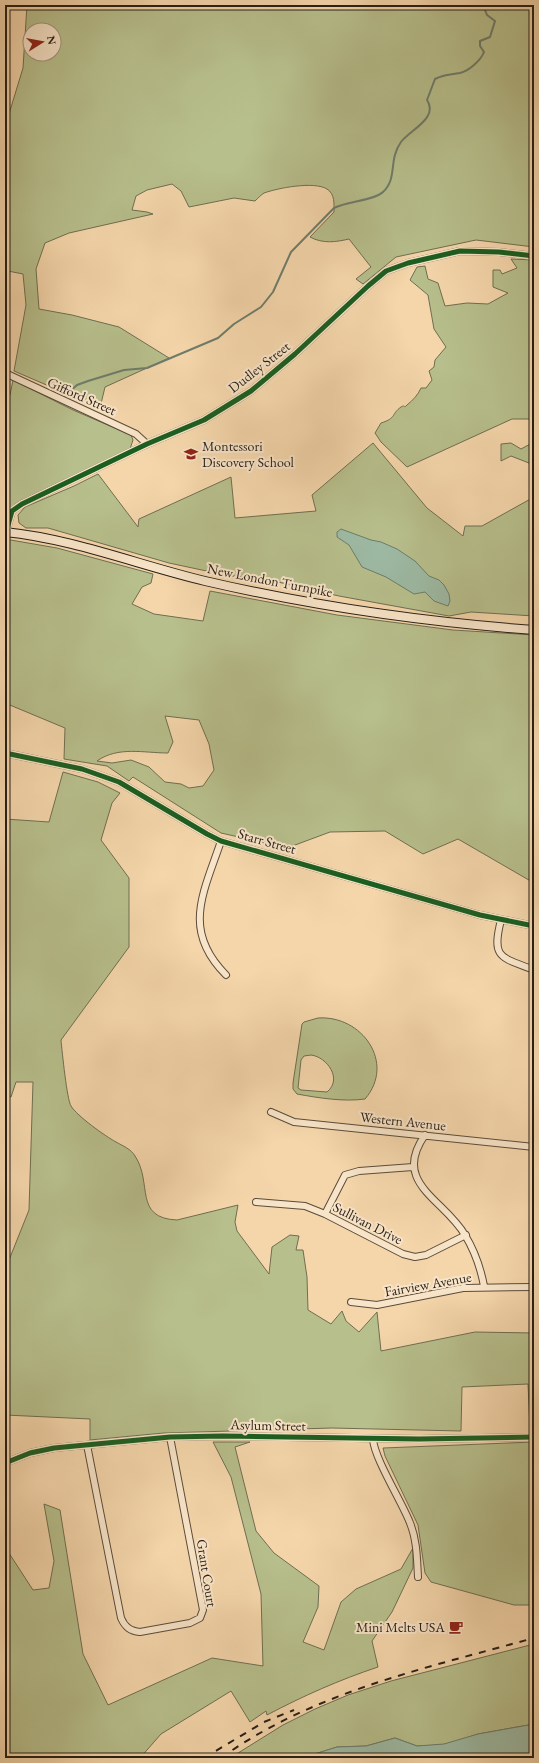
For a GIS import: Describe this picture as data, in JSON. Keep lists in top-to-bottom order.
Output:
{
  "streets": {
    "main road": ["New London Turnpike"],
    "street": [
      "Dudley Street",
      "Gifford Street",
      "Starr Street",
      "Western Avenue",
      "Sullivan Drive",
      "Fairview Avenue",
      "Asylum Street",
      "Grant Court"
    ]
  },
  "crossings": [
    ["Dudley Street", "Gifford Street"],
    ["Dudley Street", "New London Turnpike"],
    ["Asylum Street", "Grant Court"]
  ],
  "places": {
    "school or university": ["Montessori Discovery School"],
    "cafe": ["Mini Melts USA"]
  },
  "north": "right"
}
